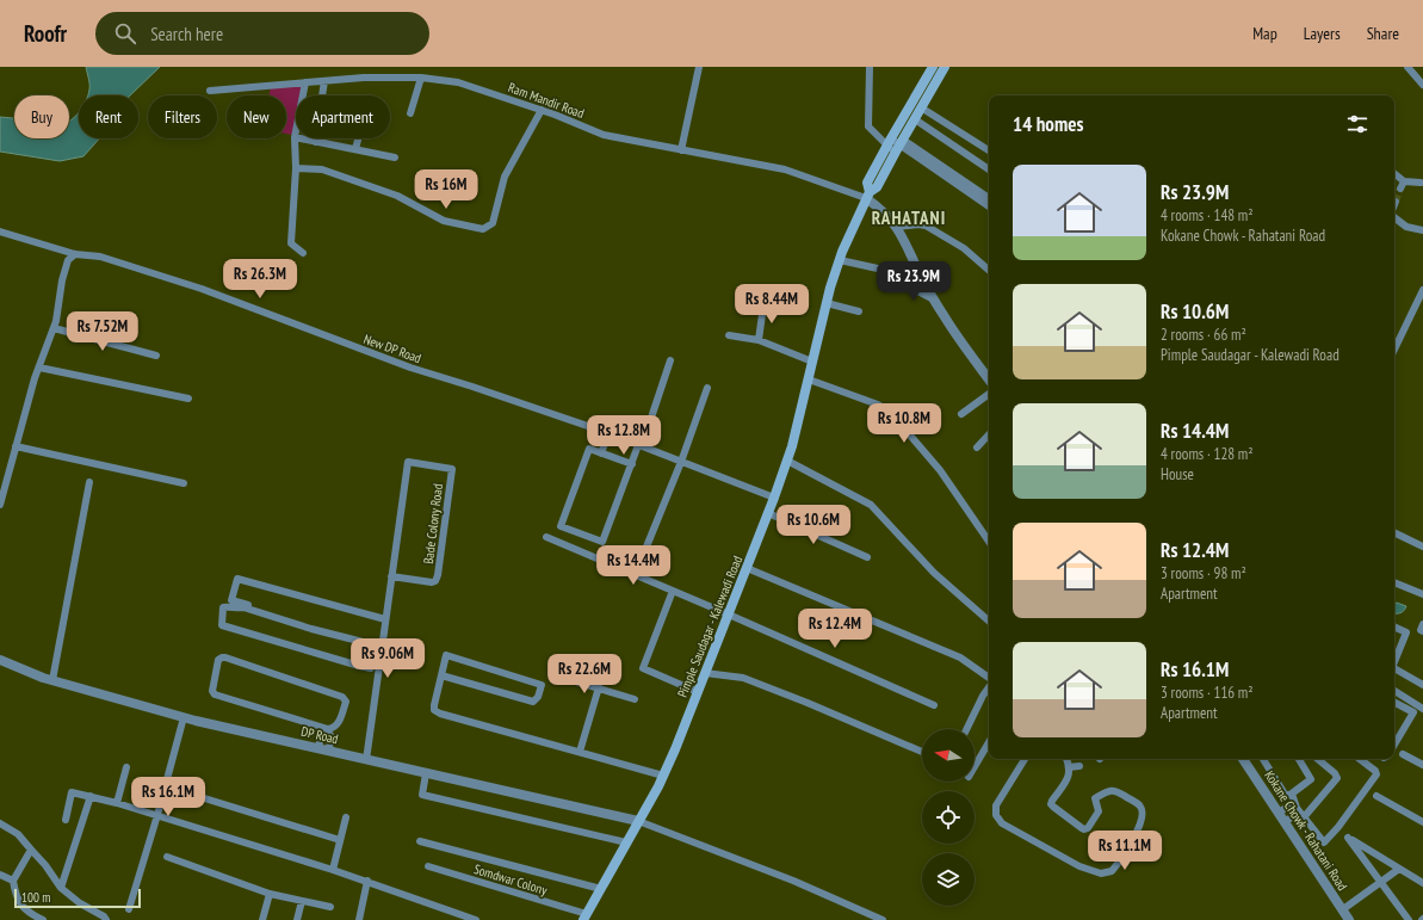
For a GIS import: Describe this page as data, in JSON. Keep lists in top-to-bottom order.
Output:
{
  "streets": {
    "main road": ["Pimple Saudagar - Kalewadi Road"],
    "street": [
      "Ram Mandir Road",
      "New DP Road",
      "Bade Colony Road",
      "DP Road",
      "Kokane Chowk - Rahatani Road",
      "Somdwar Colony"
    ]
  },
  "crossings": [
    ["Ram Mandir Road", "Pimple Saudagar - Kalewadi Road"],
    ["New DP Road", "Pimple Saudagar - Kalewadi Road"],
    ["Bade Colony Road", "DP Road"],
    ["Pimple Saudagar - Kalewadi Road", "DP Road"],
    ["Pimple Saudagar - Kalewadi Road", "Somdwar Colony"]
  ],
  "districts": ["RAHATANI"],
  "scale_bar": "100 m",
  "north": "left",
  "page": {
    "header": "Roofr",
    "search": "Search here",
    "nav": ["Map", "Layers", "Share"],
    "chip": [
      "Buy",
      "Rent",
      "Filters",
      "New",
      "Apartment"
    ],
    "heading": "14 homes",
    "list": [
      {
        "name": "Rs 23.9M",
        "note": "4 rooms · 148 m² · Kokane Chowk - Rahatani Road"
      },
      {
        "name": "Rs 10.6M",
        "note": "2 rooms · 66 m² · Pimple Saudagar - Kalewadi Road"
      },
      {
        "name": "Rs 14.4M",
        "note": "4 rooms · 128 m² · House"
      },
      {
        "name": "Rs 12.4M",
        "note": "3 rooms · 98 m² · Apartment"
      },
      {
        "name": "Rs 16.1M",
        "note": "3 rooms · 116 m² · Apartment"
      }
    ],
    "price": [
      "Rs 16M",
      "Rs 26.3M",
      "Rs 23.9M",
      "Rs 8.44M",
      "Rs 7.52M",
      "Rs 10.8M",
      "Rs 12.8M",
      "Rs 10.6M",
      "Rs 14.4M",
      "Rs 12.4M",
      "Rs 9.06M",
      "Rs 22.6M",
      "Rs 16.1M",
      "Rs 11.1M"
    ],
    "scale": "100 m"
  }
}
